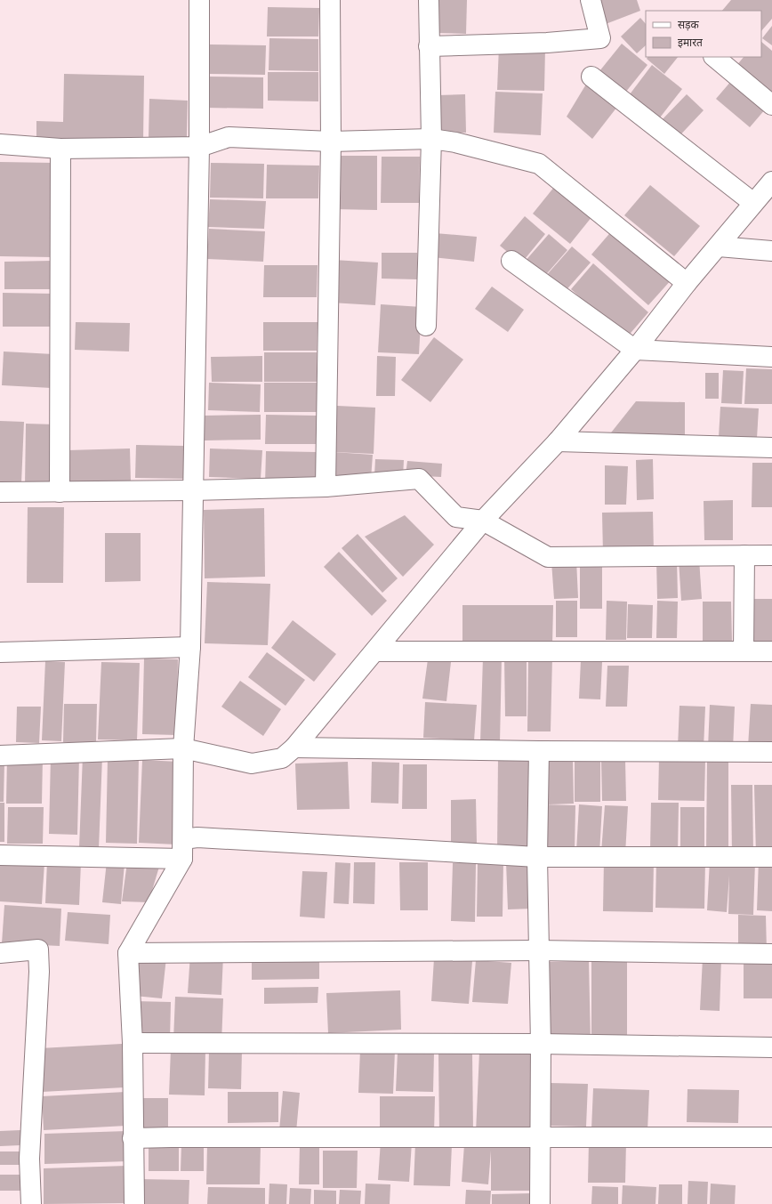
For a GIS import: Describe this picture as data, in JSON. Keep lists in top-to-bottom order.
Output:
{
  "legend": ["सड़क", "इमारत"]
}
